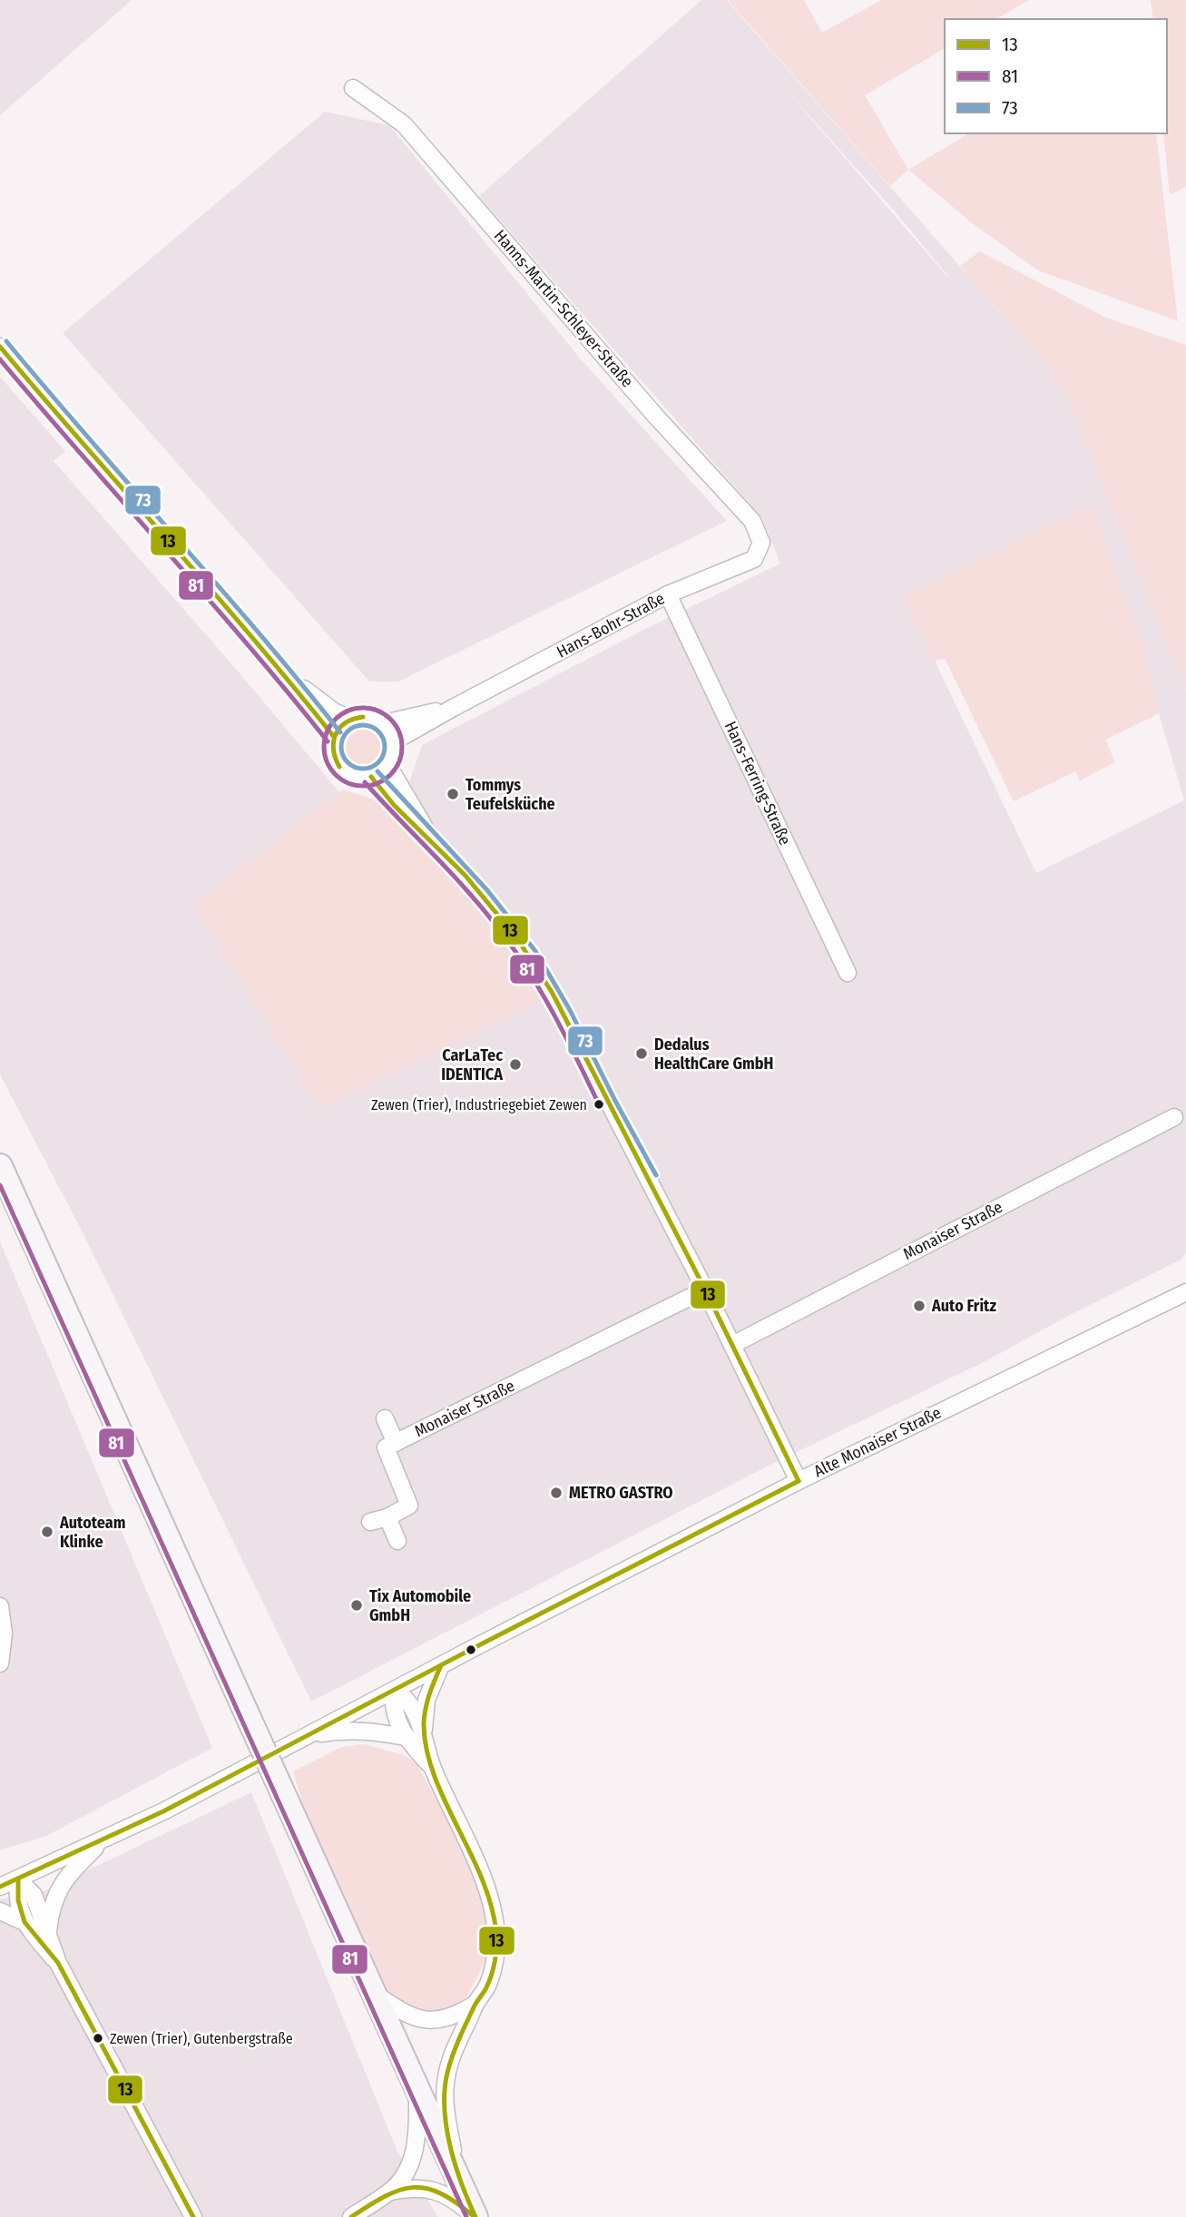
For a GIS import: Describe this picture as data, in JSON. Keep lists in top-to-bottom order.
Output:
{
  "streets": {
    "street": [
      "Hanns-Martin-Schleyer-Straße",
      "Hans-Bohr-Straße",
      "Hans-Ferring-Straße",
      "Monaiser Straße",
      "Alte Monaiser Straße"
    ]
  },
  "crossings": [
    ["Hanns-Martin-Schleyer-Straße", "Hans-Bohr-Straße"],
    ["Hans-Bohr-Straße", "Hans-Ferring-Straße"]
  ],
  "places": [
    "Tommys Teufelsküche",
    "Dedalus HealthCare GmbH",
    "CarLaTec IDENTICA",
    "Zewen (Trier), Industriegebiet Zewen",
    "Auto Fritz",
    "METRO GASTRO",
    "Autoteam Klinke",
    "Tix Automobile GmbH",
    "Zewen (Trier), Gutenbergstraße"
  ],
  "lines": ["transit line 73", "transit line 13", "transit line 81"],
  "legend": ["13", "81", "73"]
}
